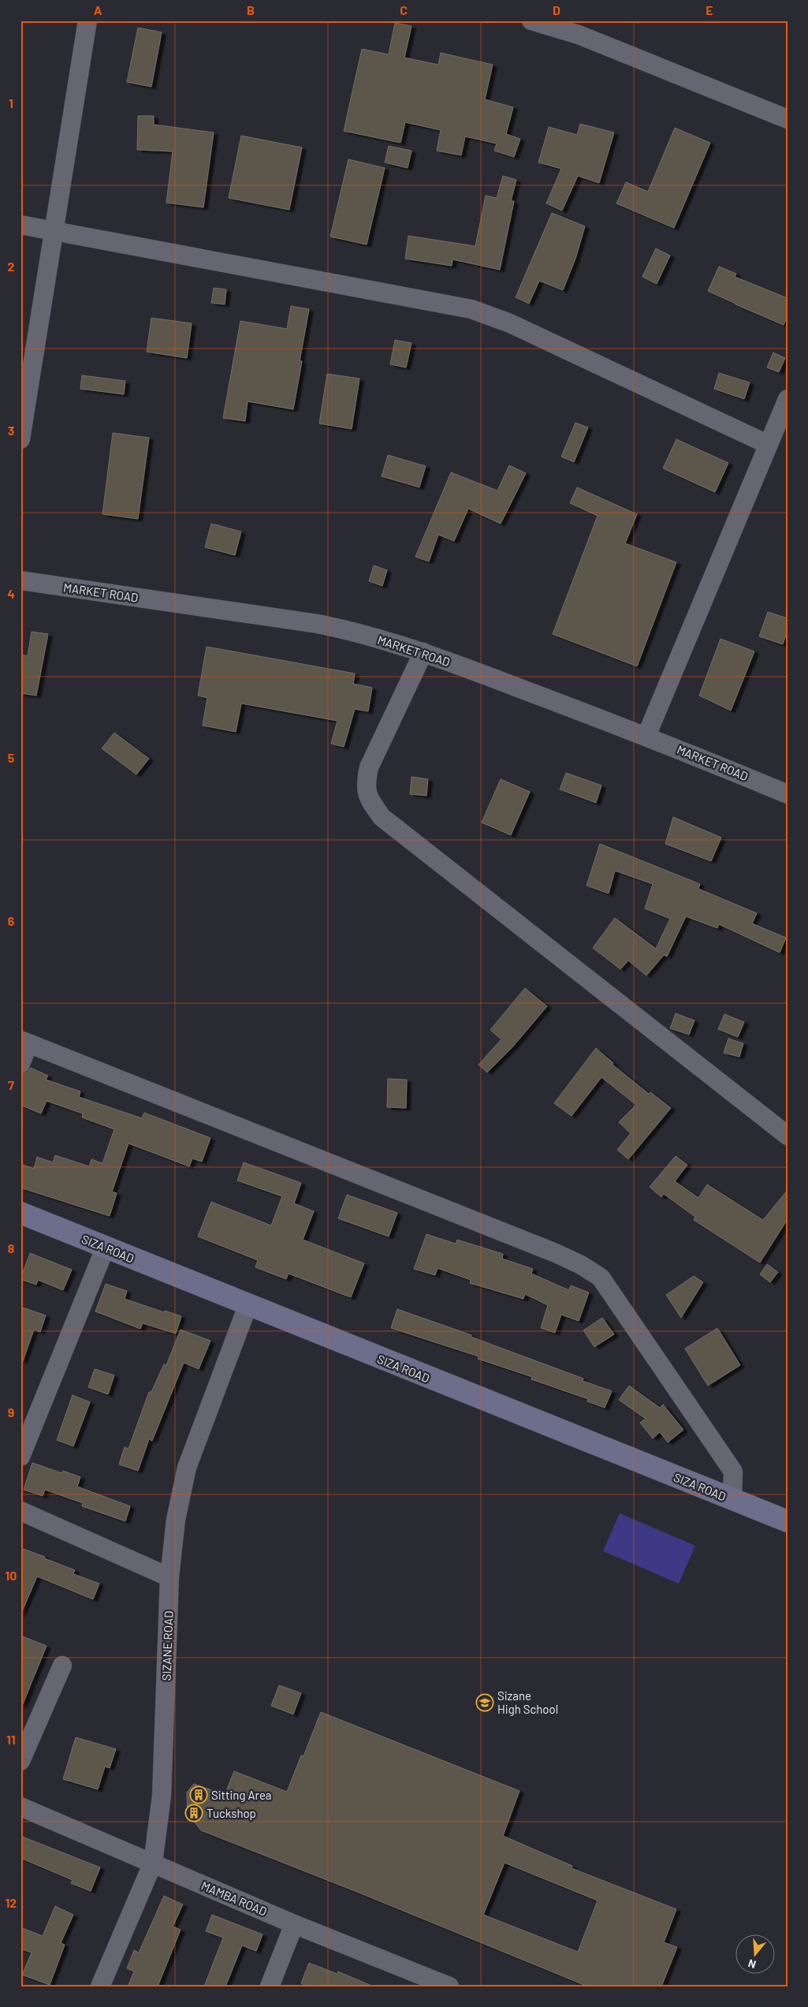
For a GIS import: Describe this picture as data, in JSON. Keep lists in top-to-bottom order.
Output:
{
  "streets": {
    "street": [
      "MARKET ROAD",
      "SIZA ROAD",
      "SIZANE ROAD",
      "MAMBA ROAD"
    ]
  },
  "crossings": [
    ["SIZA ROAD", "SIZANE ROAD"],
    ["SIZANE ROAD", "MAMBA ROAD"]
  ],
  "places": {
    "school or university": ["Sizane High School"],
    "building": ["Sitting Area", "Tuckshop"]
  },
  "north": "bottom",
  "grid": {
    "columns": [
      "A",
      "B",
      "C",
      "D",
      "E"
    ],
    "rows": [
      "1",
      "2",
      "3",
      "4",
      "5",
      "6",
      "7",
      "8",
      "9",
      "10",
      "11",
      "12"
    ]
  }
}
